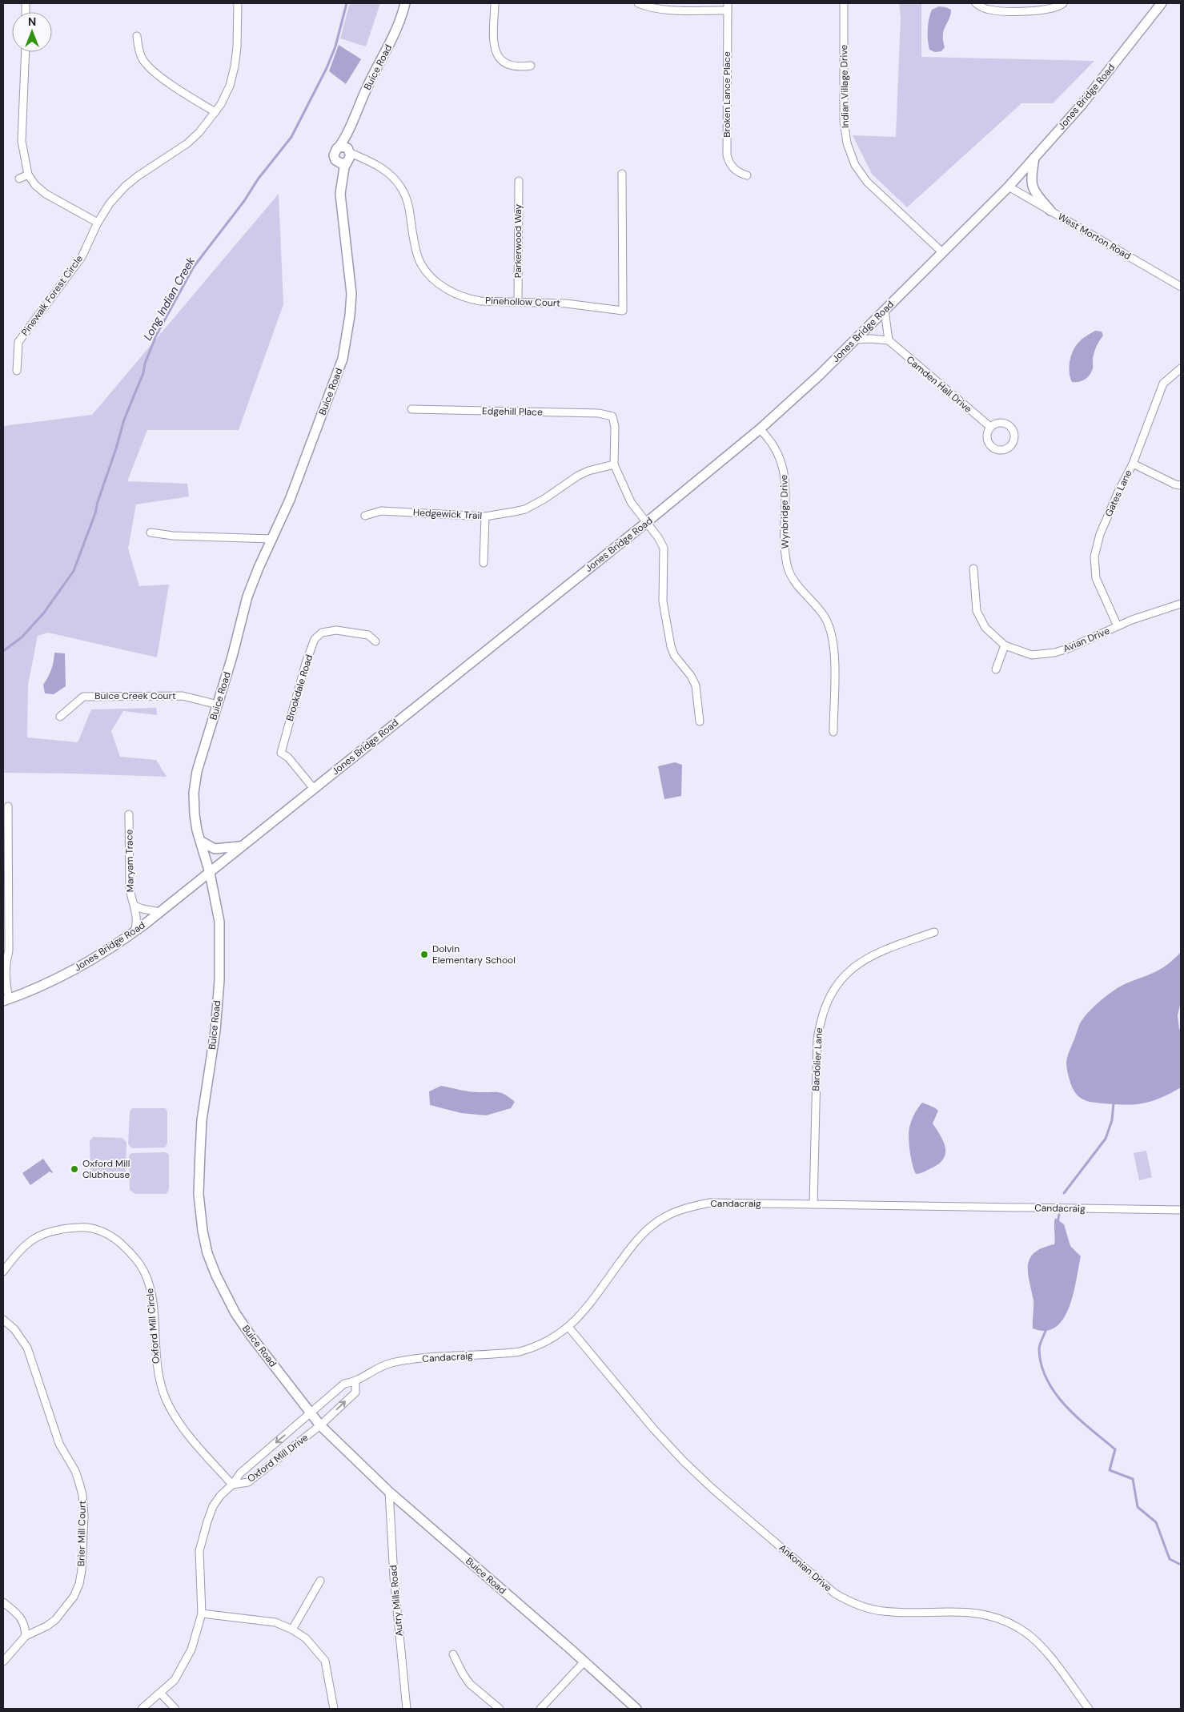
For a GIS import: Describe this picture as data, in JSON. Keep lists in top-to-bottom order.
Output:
{
  "streets": {
    "street": [
      "Buice Road",
      "Indian Village Drive",
      "Broken Lance Place",
      "Jones Bridge Road",
      "West Morton Road",
      "Parkerwood Way",
      "Pinewalk Forest Circle",
      "Pinehollow Court",
      "Camden Hall Drive",
      "Edgehill Place",
      "Gates Lane",
      "Wynbridge Drive",
      "Hedgewick Trail",
      "Avian Drive",
      "Brookdale Road",
      "Buice Creek Court",
      "Maryam Trace",
      "Bardolier Lane",
      "Candacraig",
      "Oxford Mill Circle",
      "Oxford Mill Drive",
      "Brier Mill Court",
      "Ankonian Drive",
      "Autry Mills Road"
    ]
  },
  "crossings": [
    ["Buice Road", "Jones Bridge Road"],
    ["Buice Road", "Pinehollow Court"],
    ["Buice Road", "Buice Creek Court"],
    ["Buice Road", "Candacraig"],
    ["Buice Road", "Oxford Mill Drive"],
    ["Buice Road", "Autry Mills Road"],
    ["Indian Village Drive", "Jones Bridge Road"],
    ["Jones Bridge Road", "West Morton Road"],
    ["Jones Bridge Road", "Wynbridge Drive"],
    ["Jones Bridge Road", "Brookdale Road"],
    ["Jones Bridge Road", "Maryam Trace"],
    ["Parkerwood Way", "Pinehollow Court"],
    ["Edgehill Place", "Hedgewick Trail"],
    ["Gates Lane", "Avian Drive"],
    ["Bardolier Lane", "Candacraig"],
    ["Candacraig", "Oxford Mill Drive"],
    ["Candacraig", "Ankonian Drive"],
    ["Oxford Mill Circle", "Oxford Mill Drive"]
  ],
  "water": ["Long Indian Creek"],
  "places": ["Dolvin Elementary School", "Oxford Mill Clubhouse"],
  "north": "top"
}
